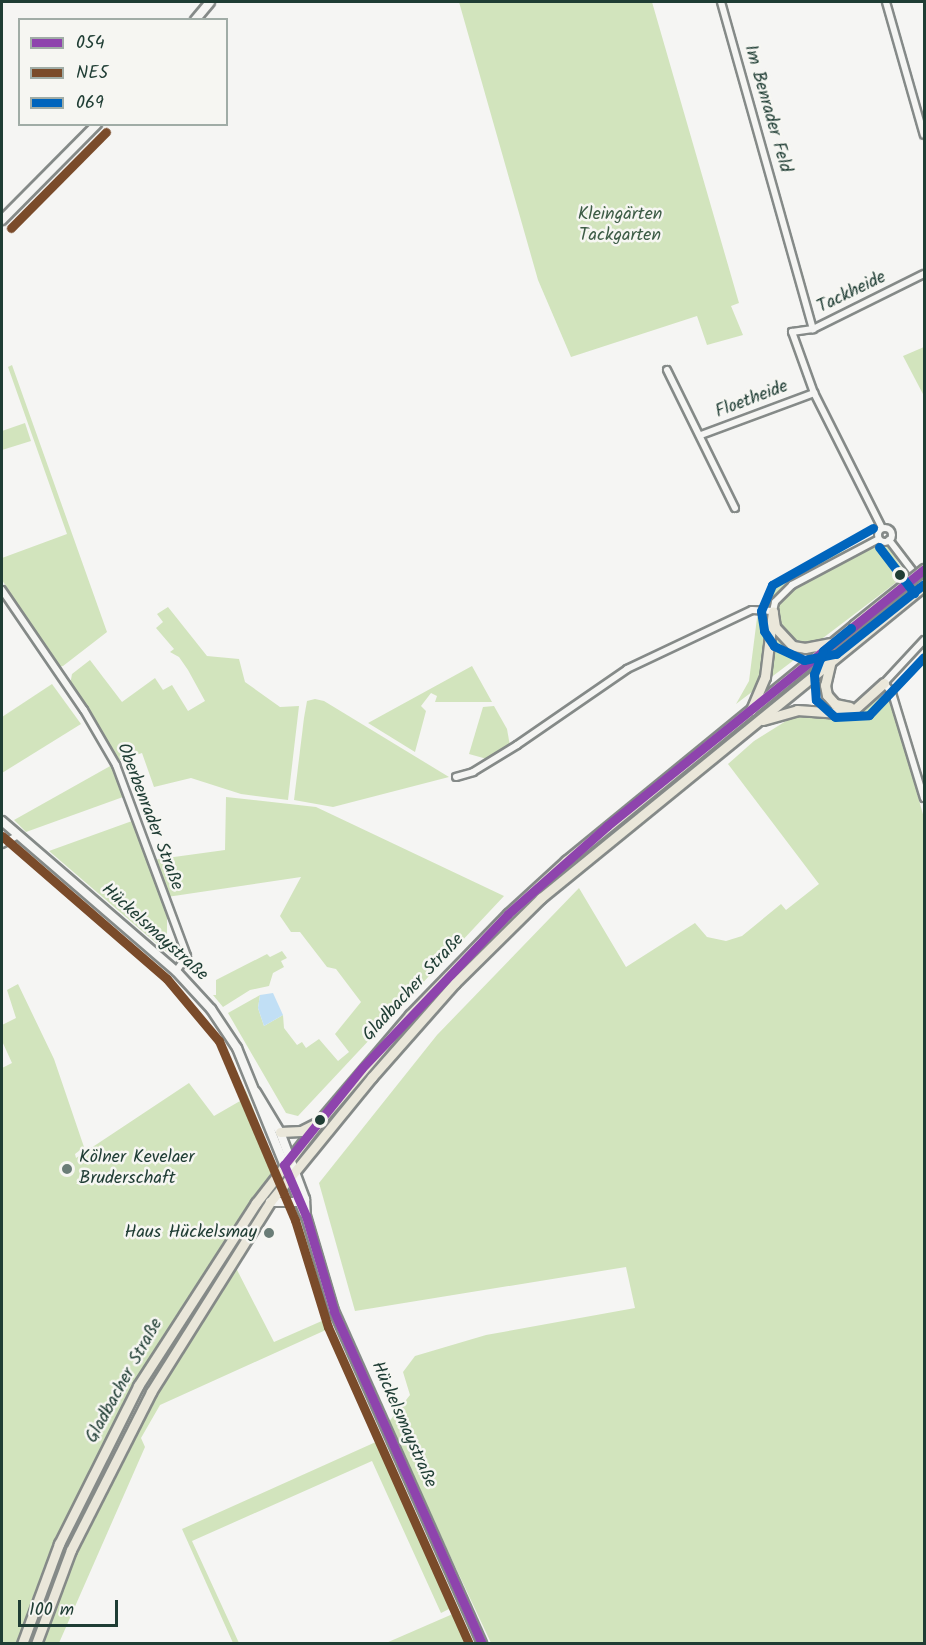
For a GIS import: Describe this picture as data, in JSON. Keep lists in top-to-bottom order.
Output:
{
  "streets": {
    "main road": ["Hückelsmaystraße", "Gladbacher Straße"],
    "street": [
      "Im Benrader Feld",
      "Tackheide",
      "Floetheide",
      "Oberbenrader Straße"
    ]
  },
  "crossings": [
    ["Im Benrader Feld", "Tackheide"],
    ["Tackheide", "Floetheide"],
    ["Oberbenrader Straße", "Hückelsmaystraße"],
    ["Hückelsmaystraße", "Gladbacher Straße"]
  ],
  "parks": ["Kleingärten Tackgarten"],
  "places": ["Kölner Kevelaer Bruderschaft", "Haus Hückelsmay"],
  "lines": ["transit line NE5", "transit line 069", "transit line 054"],
  "legend": ["054", "NE5", "069"],
  "scale_bar": "100 m"
}
